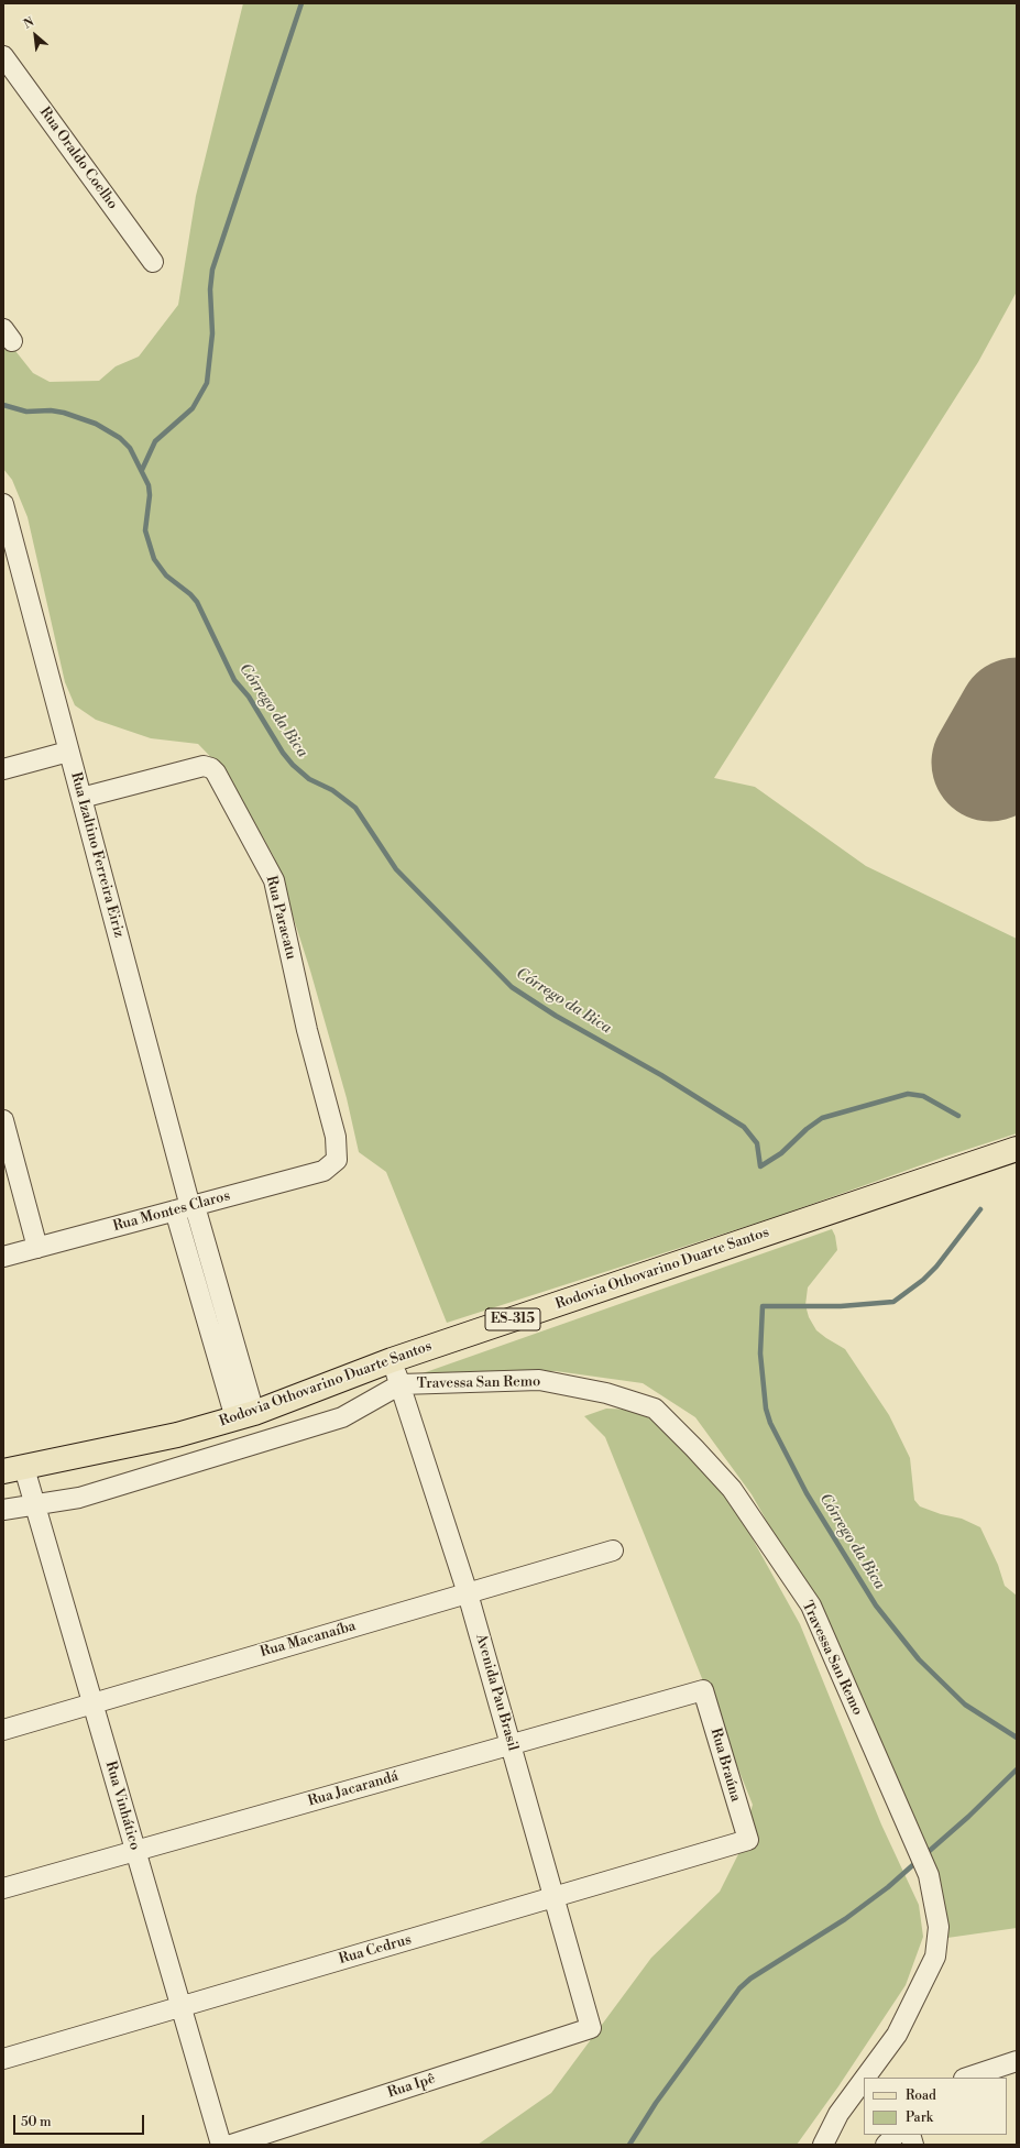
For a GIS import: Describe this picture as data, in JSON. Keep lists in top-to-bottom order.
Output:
{
  "streets": {
    "main road": ["Rodovia Othovarino Duarte Santos", "ES-315"],
    "street": [
      "Rua Oraldo Coelho",
      "Rua Izaltino Ferreira Eiriz",
      "Rua Paracatu",
      "Rua Montes Claros",
      "Travessa San Remo",
      "Rua Macanaíba",
      "Avenida Pau Brasil",
      "Rua Braúna",
      "Rua Jacarandá",
      "Rua Vinhático",
      "Rua Cedrus",
      "Rua Ipê"
    ]
  },
  "crossings": [
    ["Rua Izaltino Ferreira Eiriz", "Rua Paracatu"],
    ["Rua Izaltino Ferreira Eiriz", "Rua Montes Claros"],
    ["Rua Izaltino Ferreira Eiriz", "Rodovia Othovarino Duarte Santos"],
    ["Rua Paracatu", "Rua Montes Claros"],
    ["Rodovia Othovarino Duarte Santos", "Travessa San Remo"],
    ["Rodovia Othovarino Duarte Santos", "Avenida Pau Brasil"],
    ["Rodovia Othovarino Duarte Santos", "Rua Vinhático"],
    ["Travessa San Remo", "Avenida Pau Brasil"],
    ["Rua Macanaíba", "Avenida Pau Brasil"],
    ["Rua Macanaíba", "Rua Vinhático"],
    ["Avenida Pau Brasil", "Rua Jacarandá"],
    ["Avenida Pau Brasil", "Rua Cedrus"],
    ["Avenida Pau Brasil", "Rua Ipê"],
    ["Rua Braúna", "Rua Jacarandá"],
    ["Rua Braúna", "Rua Cedrus"],
    ["Rua Jacarandá", "Rua Vinhático"],
    ["Rua Vinhático", "Rua Cedrus"]
  ],
  "water": ["Córrego da Bica"],
  "legend": ["Road", "Park"],
  "scale_bar": "50 m",
  "north": "top left"
}
